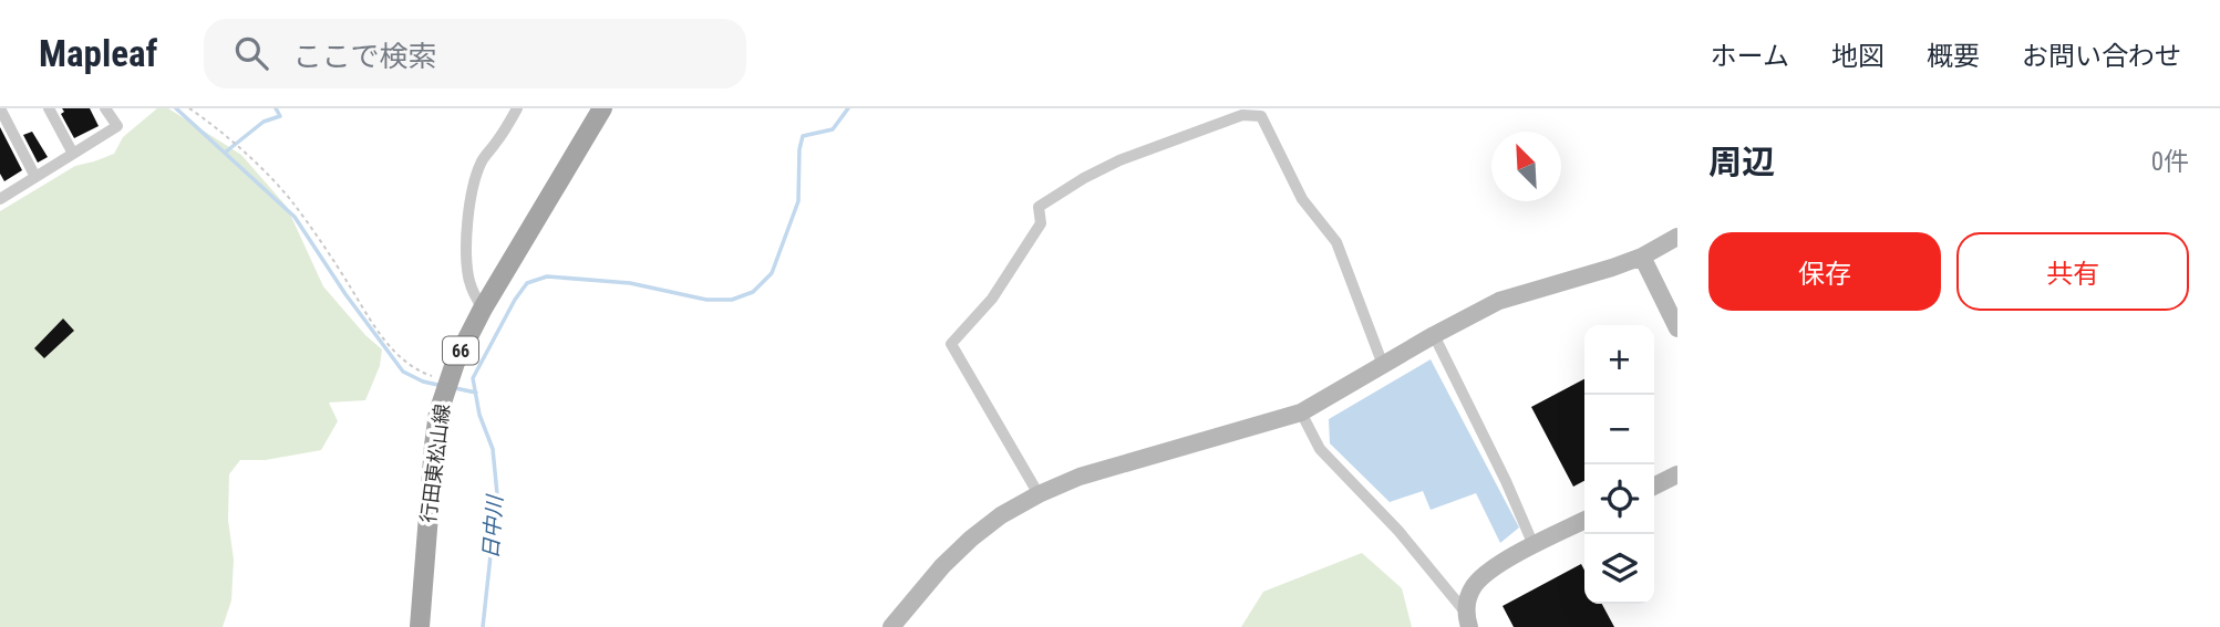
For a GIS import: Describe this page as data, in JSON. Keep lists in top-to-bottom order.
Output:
{
  "streets": {
    "main road": ["66", "行田東松山線"]
  },
  "water": ["日中川"],
  "north": "top left",
  "page": {
    "header": "Mapleaf",
    "search": "ここで検索",
    "nav": [
      "ホーム",
      "地図",
      "概要",
      "お問い合わせ"
    ],
    "heading": ["周辺", "0件"],
    "buttons": ["保存", "共有"],
    "map_buttons": ["+", "−"]
  }
}
